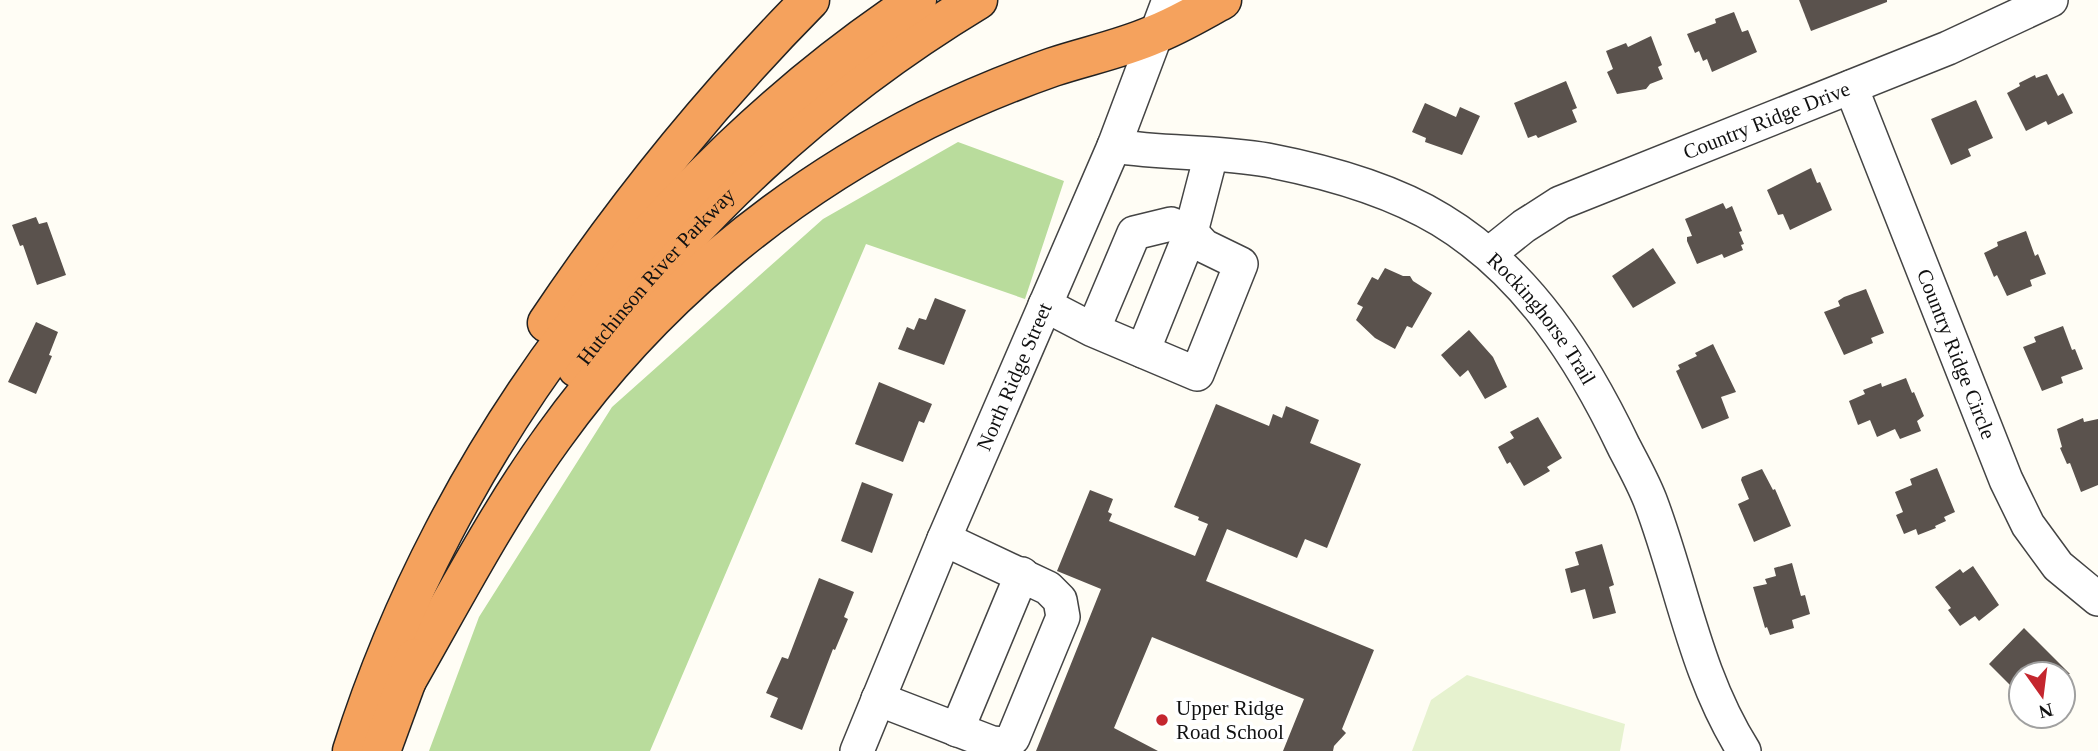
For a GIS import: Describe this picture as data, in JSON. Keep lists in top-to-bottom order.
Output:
{
  "streets": {
    "highway": ["Hutchinson River Parkway"],
    "street": [
      "Country Ridge Drive",
      "Rockinghorse Trail",
      "Country Ridge Circle",
      "North Ridge Street"
    ]
  },
  "crossings": [
    ["Country Ridge Drive", "Rockinghorse Trail"],
    ["Country Ridge Drive", "Country Ridge Circle"],
    ["Rockinghorse Trail", "North Ridge Street"]
  ],
  "places": ["Upper Ridge Road School"],
  "north": "bottom"
}
